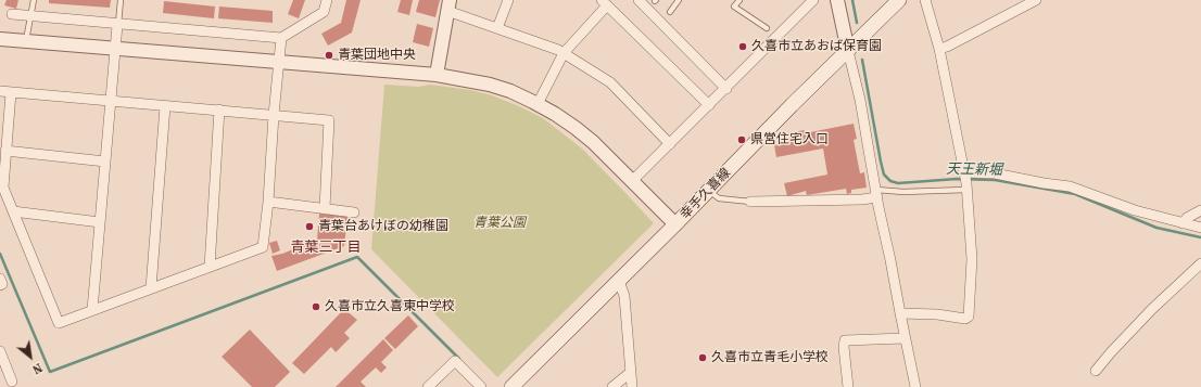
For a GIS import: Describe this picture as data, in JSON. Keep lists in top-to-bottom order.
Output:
{
  "streets": {
    "main road": ["幸手久喜線"]
  },
  "districts": ["青葉三丁目"],
  "water": ["天王新堀"],
  "parks": ["青葉公園"],
  "places": [
    "久喜市立あおば保育園",
    "青葉団地中央",
    "県営住宅入口",
    "青葉台あけぼの幼稚園",
    "久喜市立久喜東中学校",
    "久喜市立青毛小学校"
  ],
  "north": "bottom right"
}
